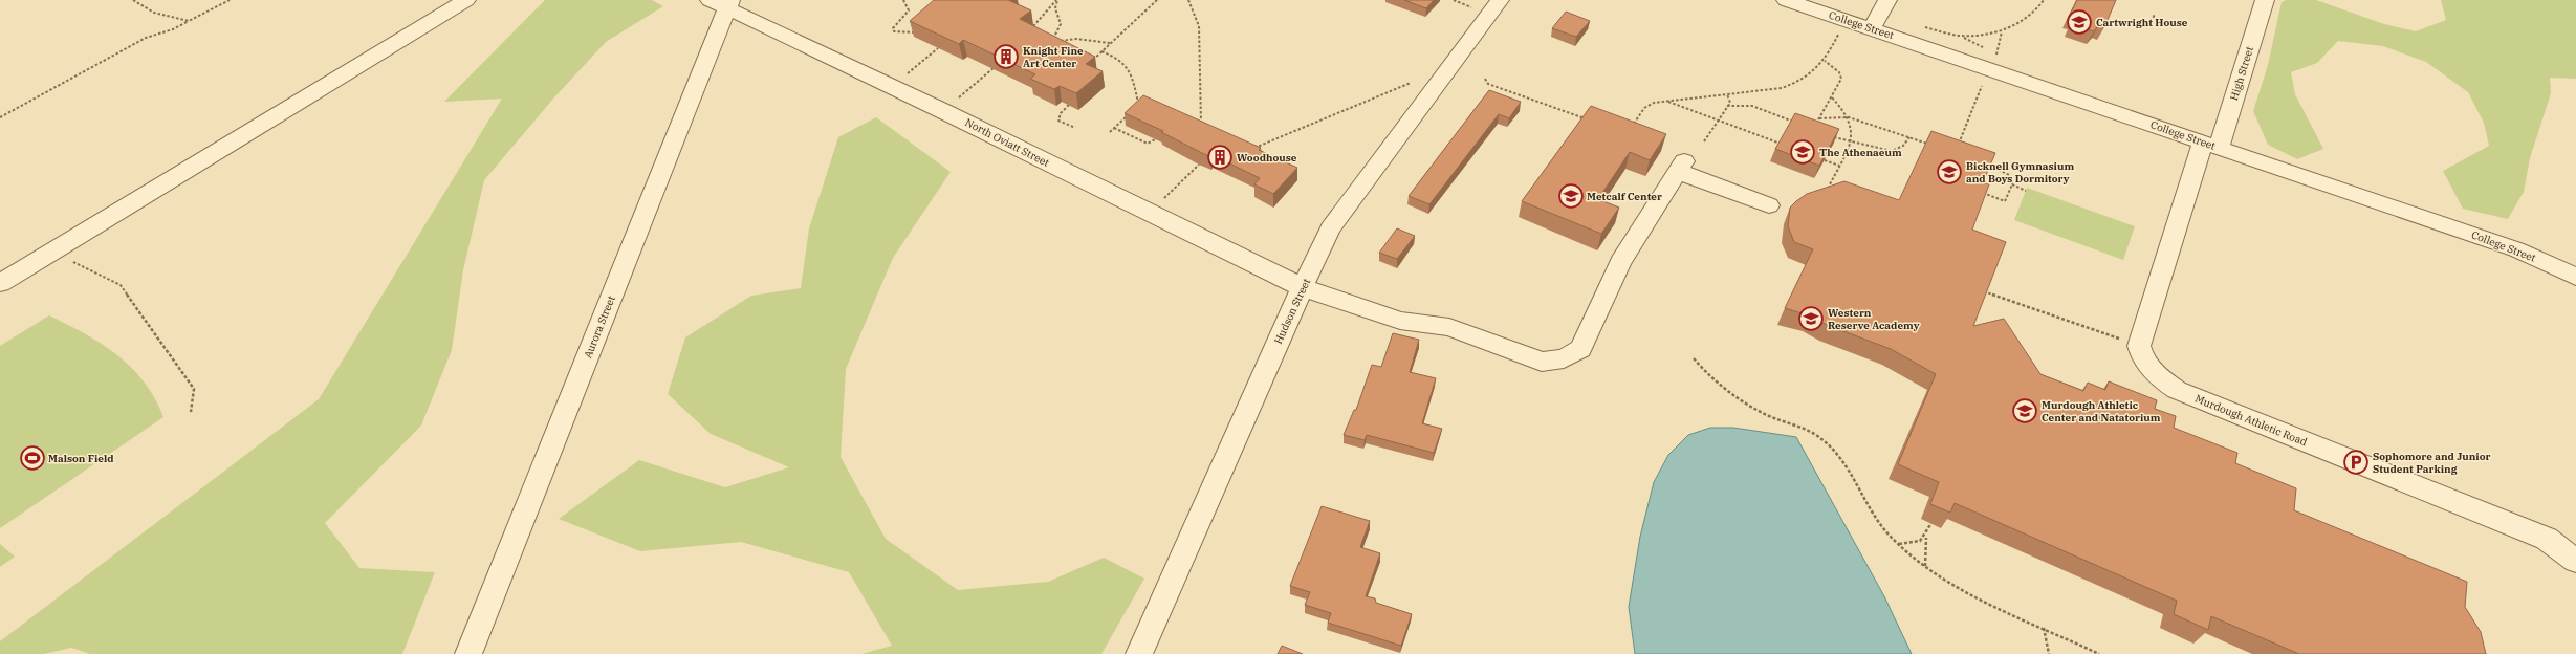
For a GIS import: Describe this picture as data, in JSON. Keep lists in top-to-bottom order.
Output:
{
  "streets": {
    "street": [
      "College Street",
      "High Street",
      "North Oviatt Street",
      "Hudson Street",
      "Aurora Street",
      "Murdough Athletic Road"
    ]
  },
  "crossings": [
    ["College Street", "High Street"],
    ["North Oviatt Street", "Hudson Street"],
    ["North Oviatt Street", "Aurora Street"]
  ],
  "places": {
    "school or university": [
      "Cartwright House",
      "The Athenaeum",
      "Bicknell Gymnasium and Boys Dormitory",
      "Metcalf Center",
      "Western Reserve Academy",
      "Murdough Athletic Center and Natatorium"
    ],
    "building": ["Knight Fine Art Center", "Woodhouse"],
    "sports": ["Malson Field"],
    "parking": ["Sophomore and Junior Student Parking"]
  }
}
